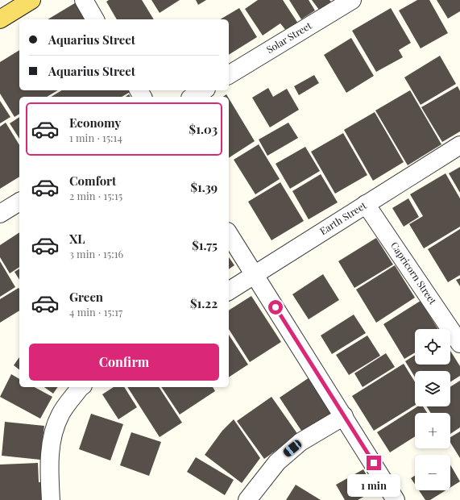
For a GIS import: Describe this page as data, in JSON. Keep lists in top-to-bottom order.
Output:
{
  "streets": {
    "street": ["Solar Street", "Earth Street", "Capricorn Street"]
  },
  "crossings": [
    ["Earth Street", "Capricorn Street"]
  ],
  "page": {
    "banner": ["Aquarius Street", "Aquarius Street"],
    "list": [
      {
        "name": "Economy",
        "note": "1 min · 15:14",
        "value": "$1.03"
      },
      {
        "name": "Comfort",
        "note": "2 min · 15:15",
        "value": "$1.39"
      },
      {
        "name": "XL",
        "note": "3 min · 15:16",
        "value": "$1.75"
      },
      {
        "name": "Green",
        "note": "4 min · 15:17",
        "value": "$1.22"
      }
    ],
    "map_buttons": ["+", "−"],
    "buttons": "Confirm",
    "bubble": "1 min"
  }
}
